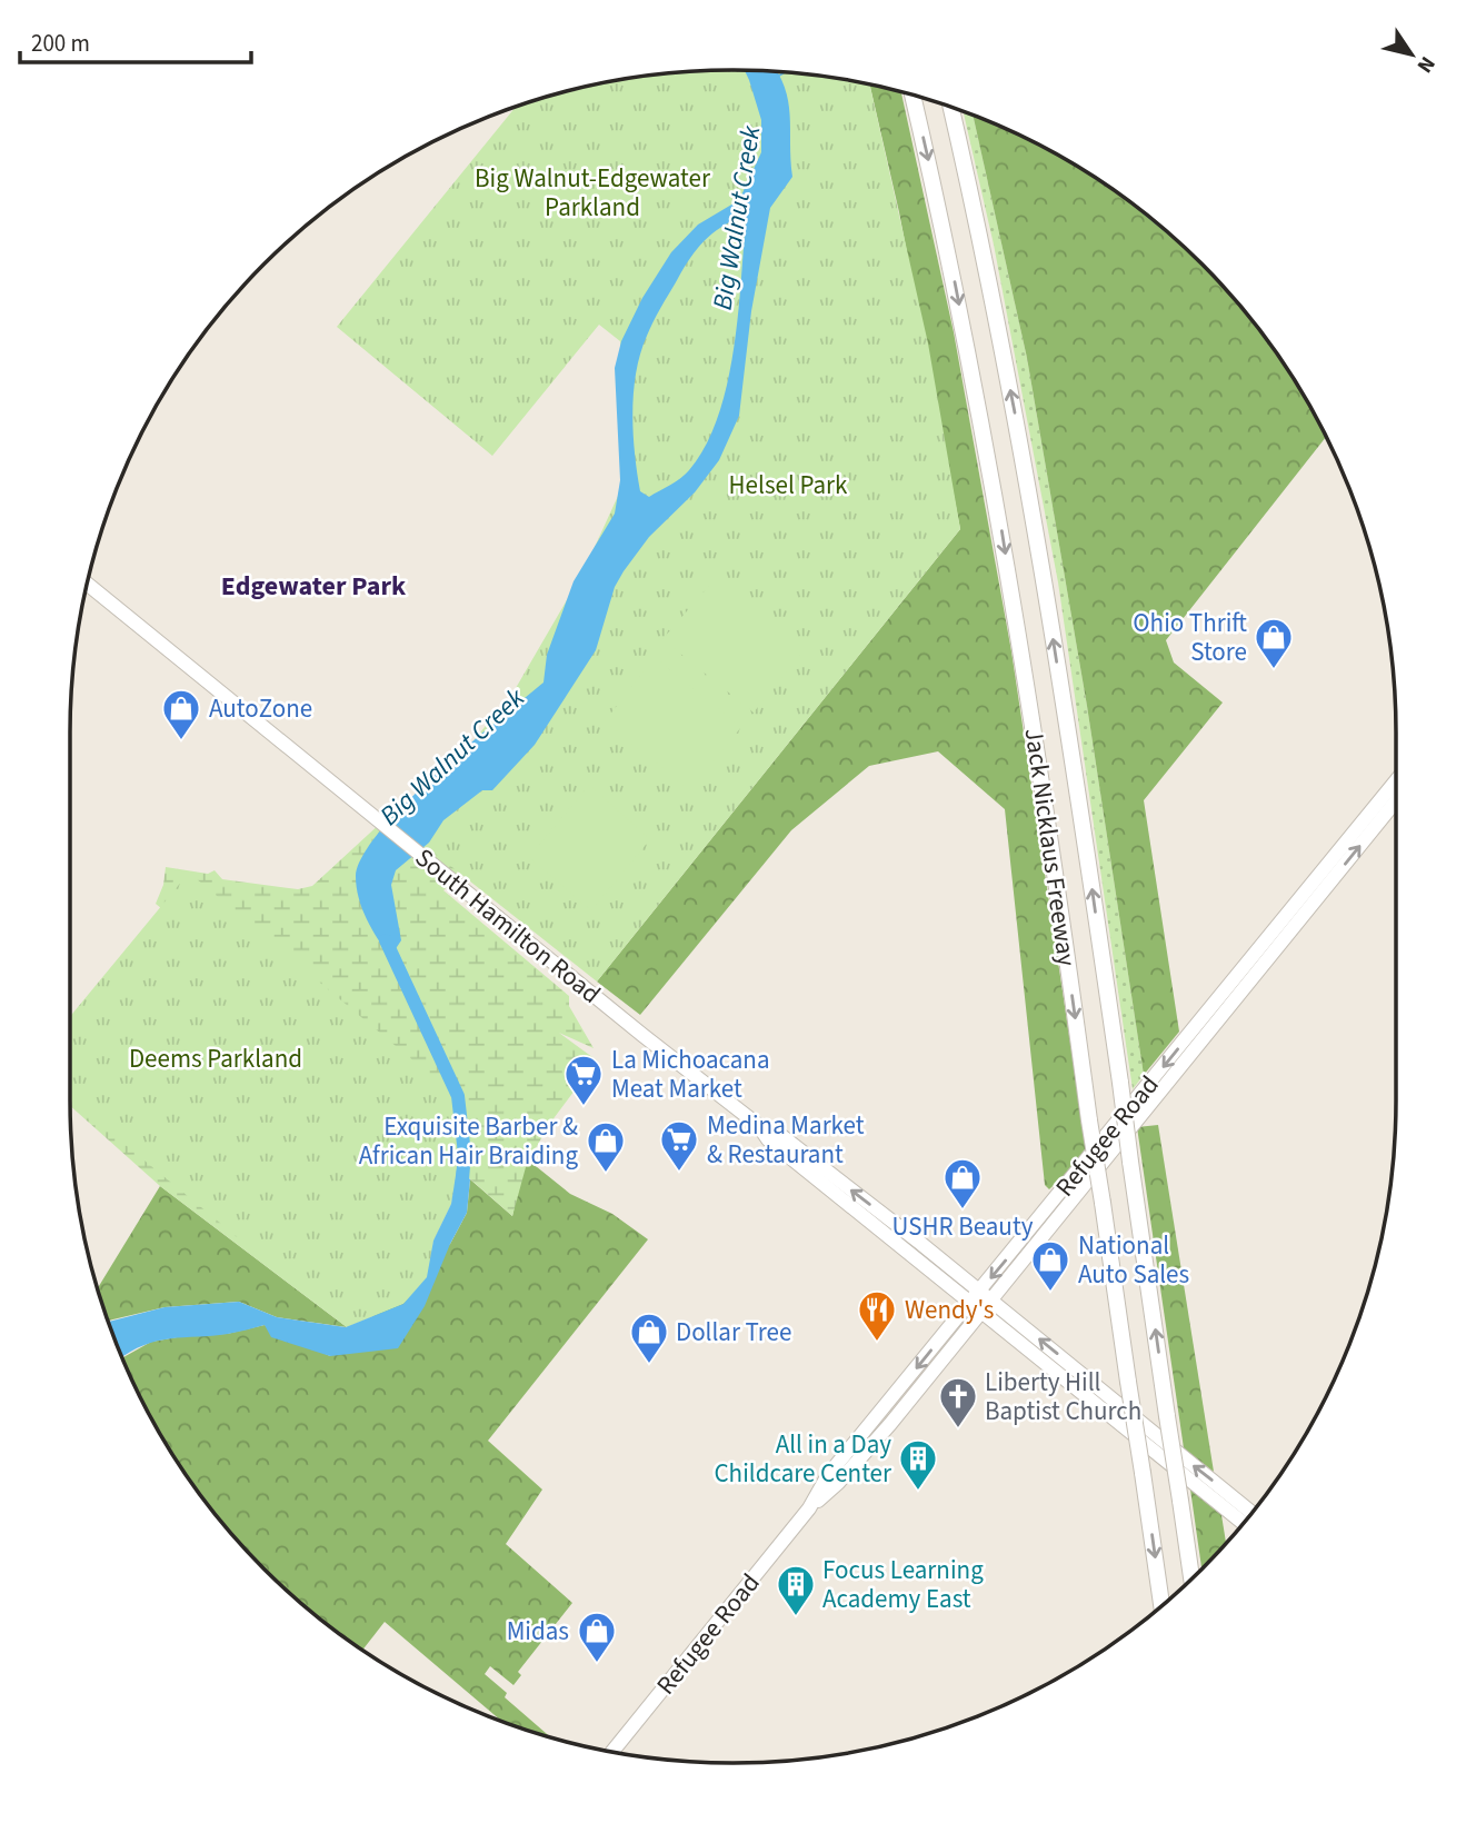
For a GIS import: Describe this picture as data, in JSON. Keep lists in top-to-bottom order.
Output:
{
  "streets": {
    "highway": ["Jack Nicklaus Freeway"],
    "main road": ["South Hamilton Road", "Refugee Road"]
  },
  "crossings": [
    ["South Hamilton Road", "Refugee Road"]
  ],
  "districts": ["Edgewater Park"],
  "water": ["Big Walnut Creek"],
  "parks": ["Big Walnut-Edgewater Parkland", "Helsel Park", "Deems Parkland"],
  "places": {
    "shop": [
      "Ohio Thrift Store",
      "AutoZone",
      "Exquisite Barber & African Hair Braiding",
      "USHR Beauty",
      "National Auto Sales",
      "Dollar Tree",
      "Midas"
    ],
    "supermarket": ["La Michoacana Meat Market", "Medina Market & Restaurant"],
    "restaurant": ["Wendy's"],
    "church": ["Liberty Hill Baptist Church"],
    "building": ["All in a Day Childcare Center", "Focus Learning Academy East"]
  },
  "scale_bar": "200 m",
  "north": "bottom right"
}
